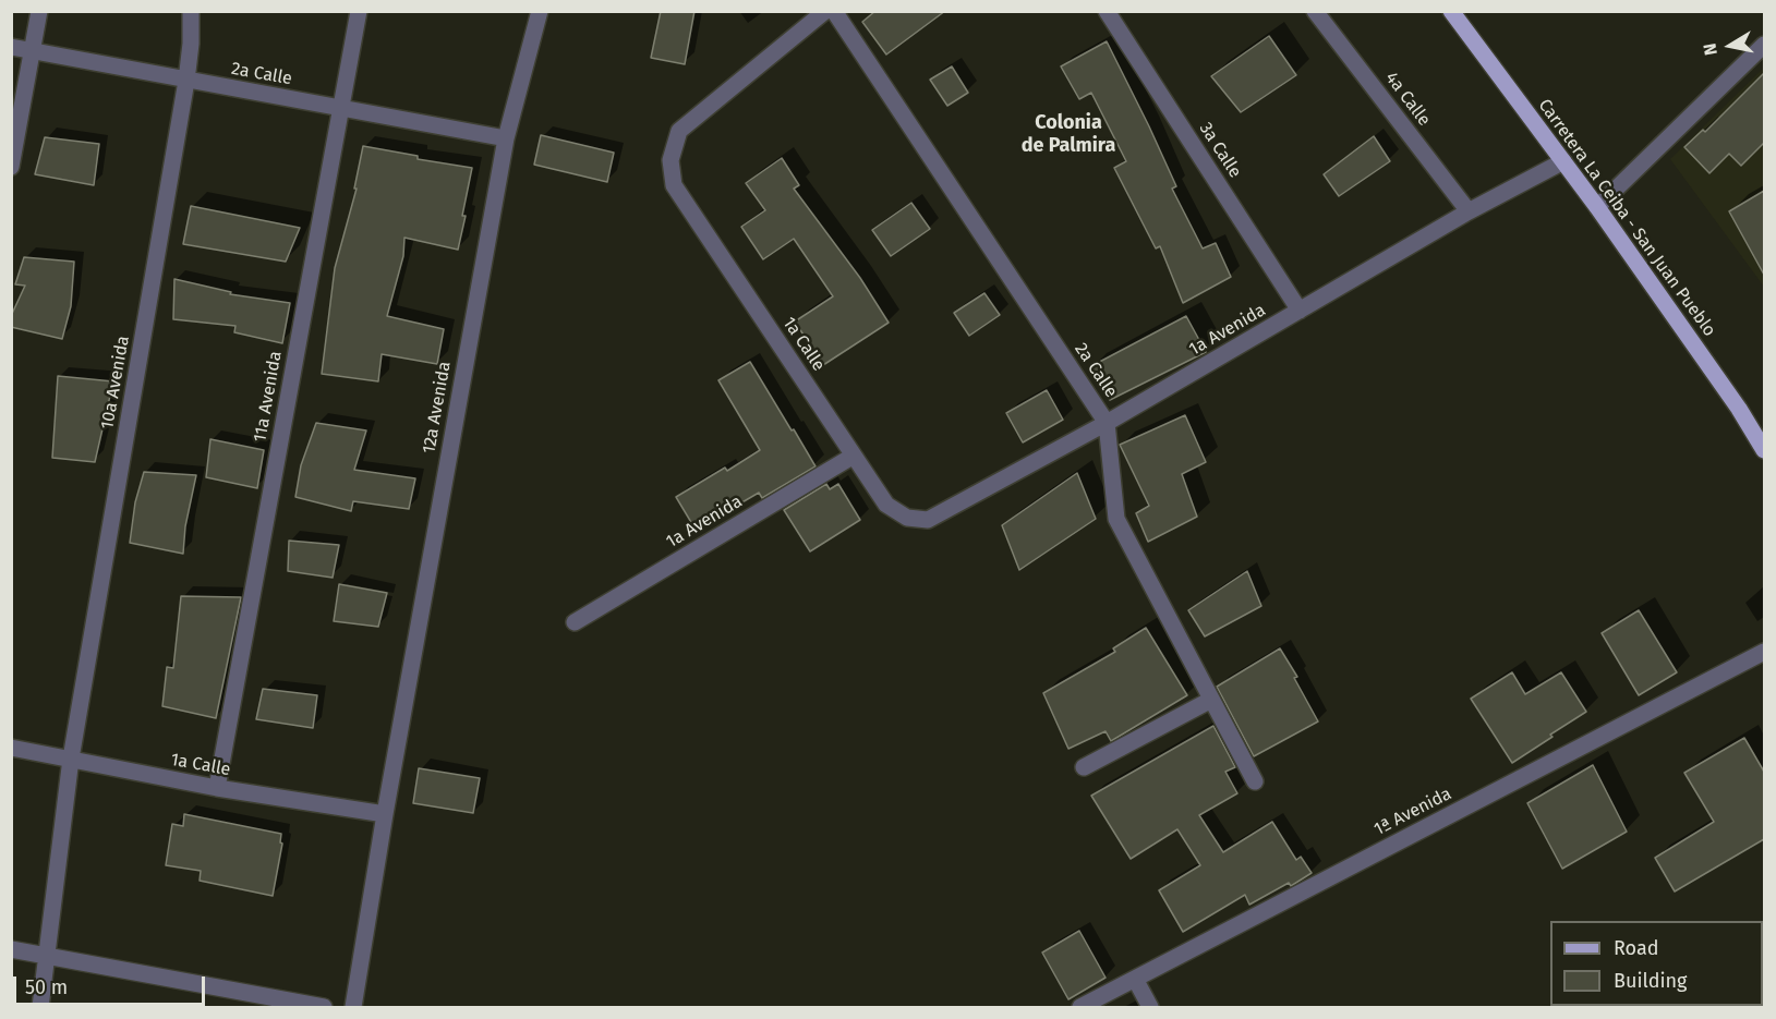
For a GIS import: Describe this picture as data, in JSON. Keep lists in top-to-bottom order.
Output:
{
  "streets": {
    "main road": ["Carretera La Ceiba - San Juan Pueblo"],
    "street": [
      "2a Calle",
      "4a Calle",
      "3a Calle",
      "1a Avenida",
      "1a Calle",
      "10a Avenida",
      "11a Avenida",
      "12a Avenida",
      "1ª Avenida"
    ]
  },
  "crossings": [
    ["2a Calle", "1a Avenida"],
    ["2a Calle", "10a Avenida"],
    ["2a Calle", "11a Avenida"],
    ["2a Calle", "12a Avenida"],
    ["4a Calle", "1a Avenida"],
    ["3a Calle", "1a Avenida"],
    ["Carretera La Ceiba - San Juan Pueblo", "1a Avenida"],
    ["1a Avenida", "1a Calle"],
    ["1a Calle", "10a Avenida"],
    ["1a Calle", "11a Avenida"],
    ["1a Calle", "12a Avenida"]
  ],
  "districts": ["Colonia de Palmira"],
  "legend": ["Road", "Building"],
  "scale_bar": "50 m",
  "north": "left"
}
